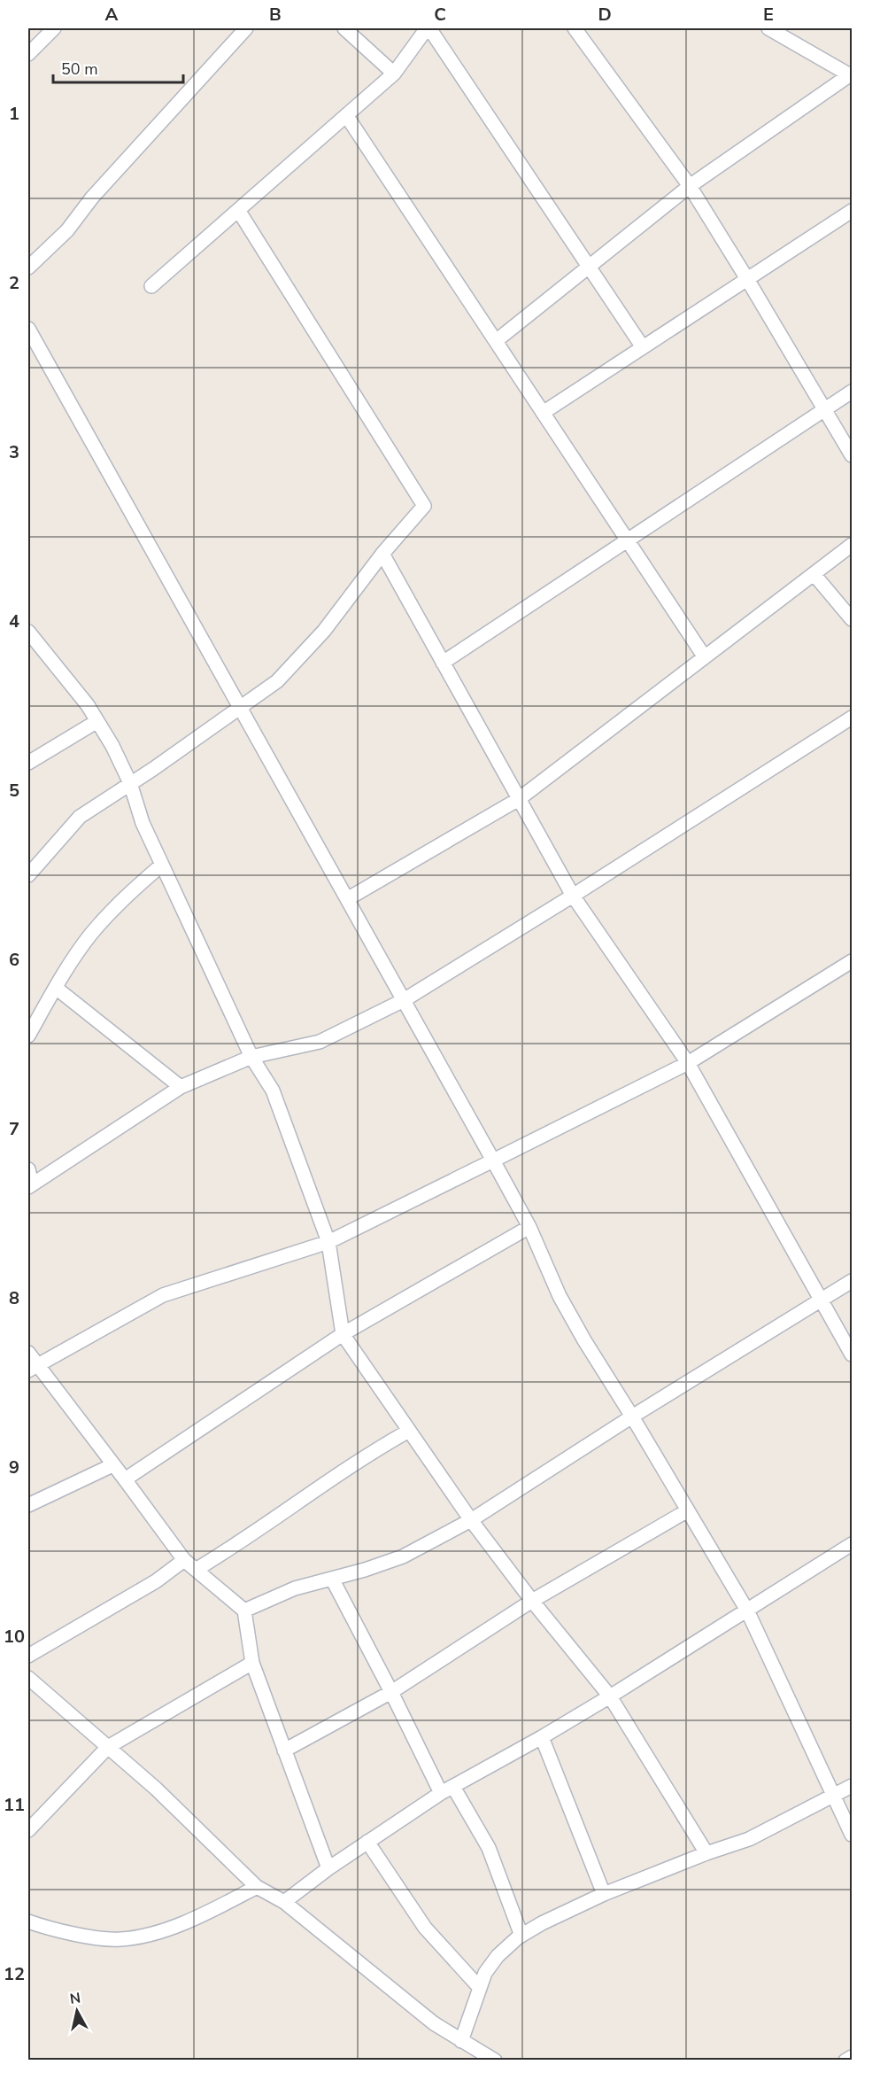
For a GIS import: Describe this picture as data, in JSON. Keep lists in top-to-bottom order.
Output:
{
  "scale_bar": "50 m",
  "north": "top",
  "grid": {
    "columns": [
      "A",
      "B",
      "C",
      "D",
      "E"
    ],
    "rows": [
      "1",
      "2",
      "3",
      "4",
      "5",
      "6",
      "7",
      "8",
      "9",
      "10",
      "11",
      "12"
    ]
  }
}
